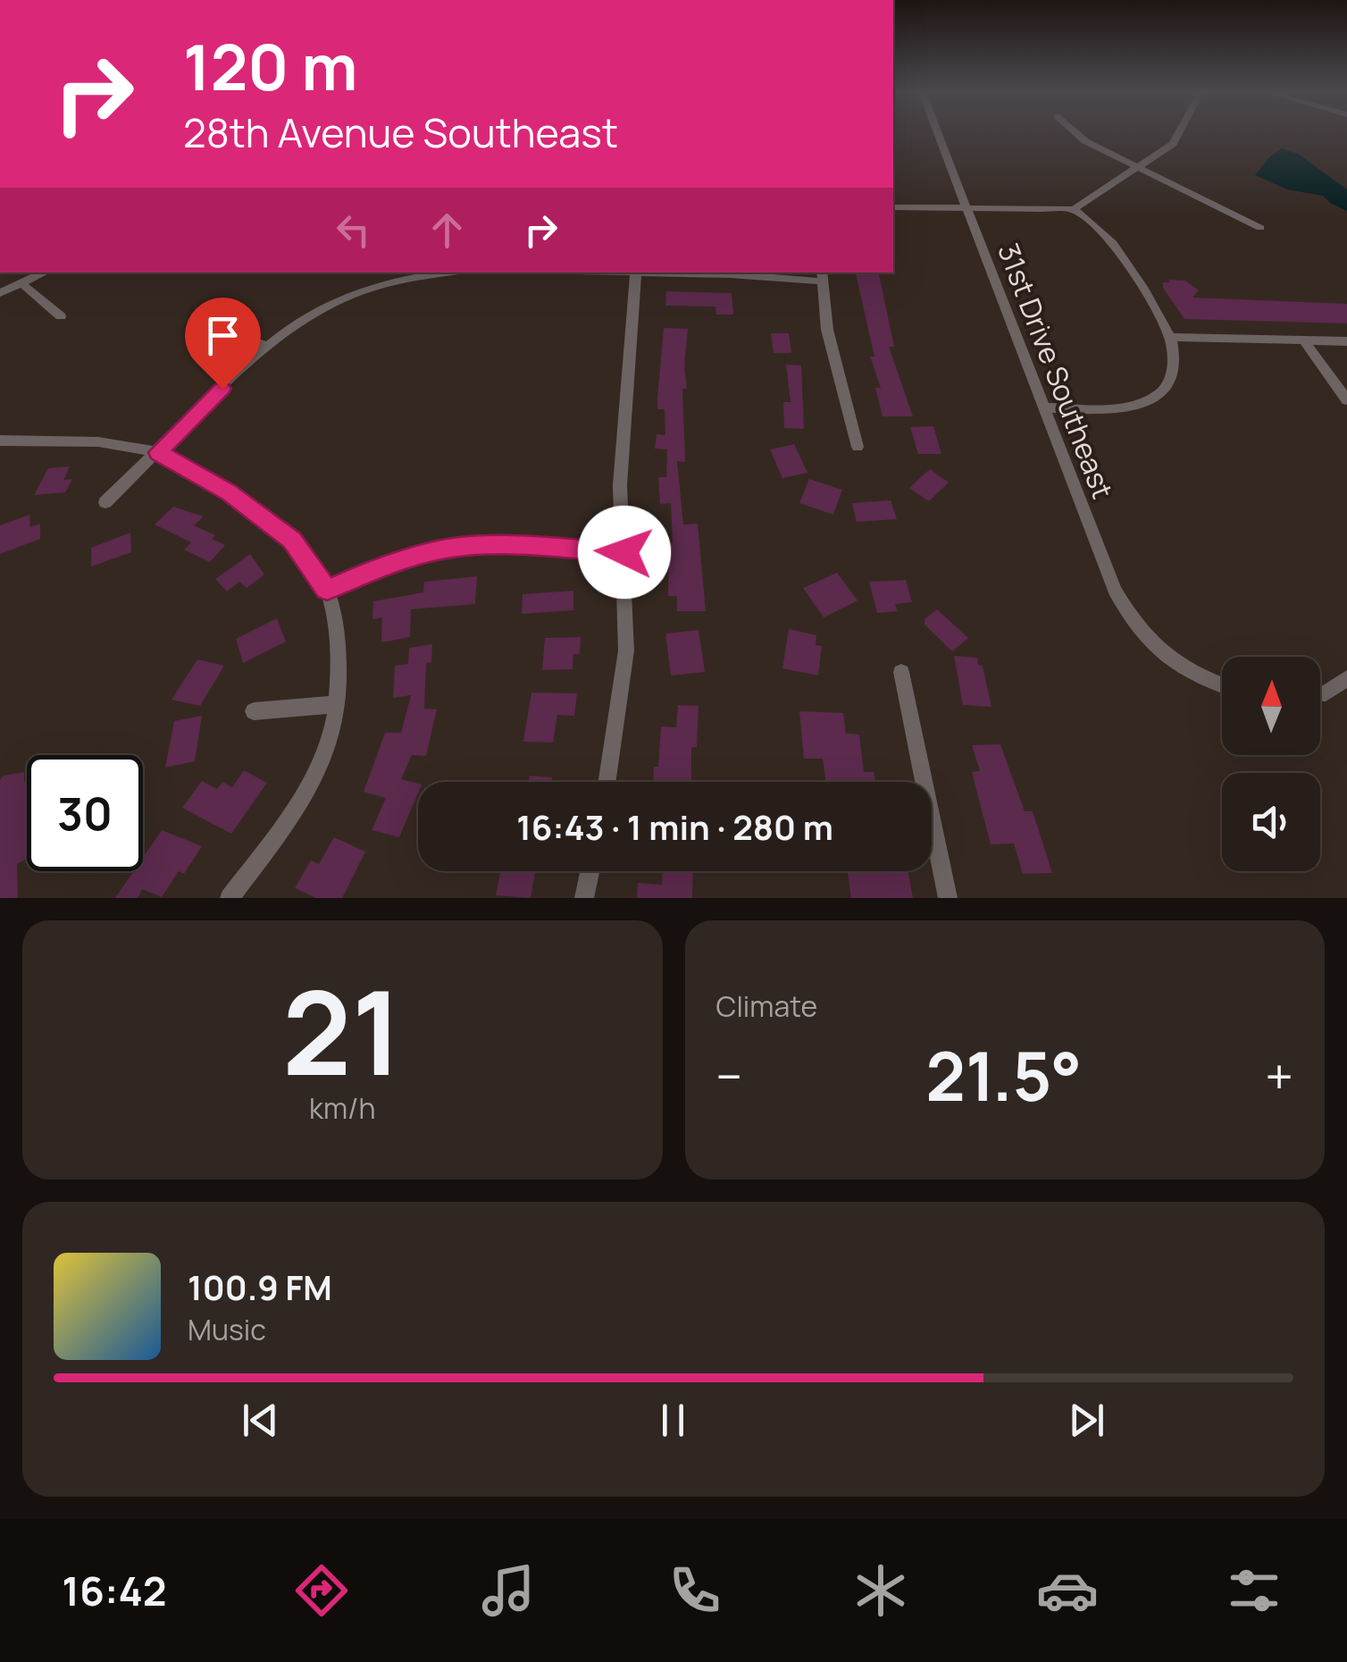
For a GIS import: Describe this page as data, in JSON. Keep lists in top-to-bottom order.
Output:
{
  "streets": {
    "street": ["31st Drive Southeast"]
  },
  "north": "top",
  "page": {
    "turn": ["120 m", "28th Avenue Southeast"],
    "limit": "30",
    "trip": "16:43 · 1 min · 280 m",
    "tile": [
      ["21", "km/h"],
      "Climate"
    ],
    "heat": ["−", "21.5°", "+"],
    "song": ["100.9 FM", "Music"],
    "tabs": "16:42"
  }
}
